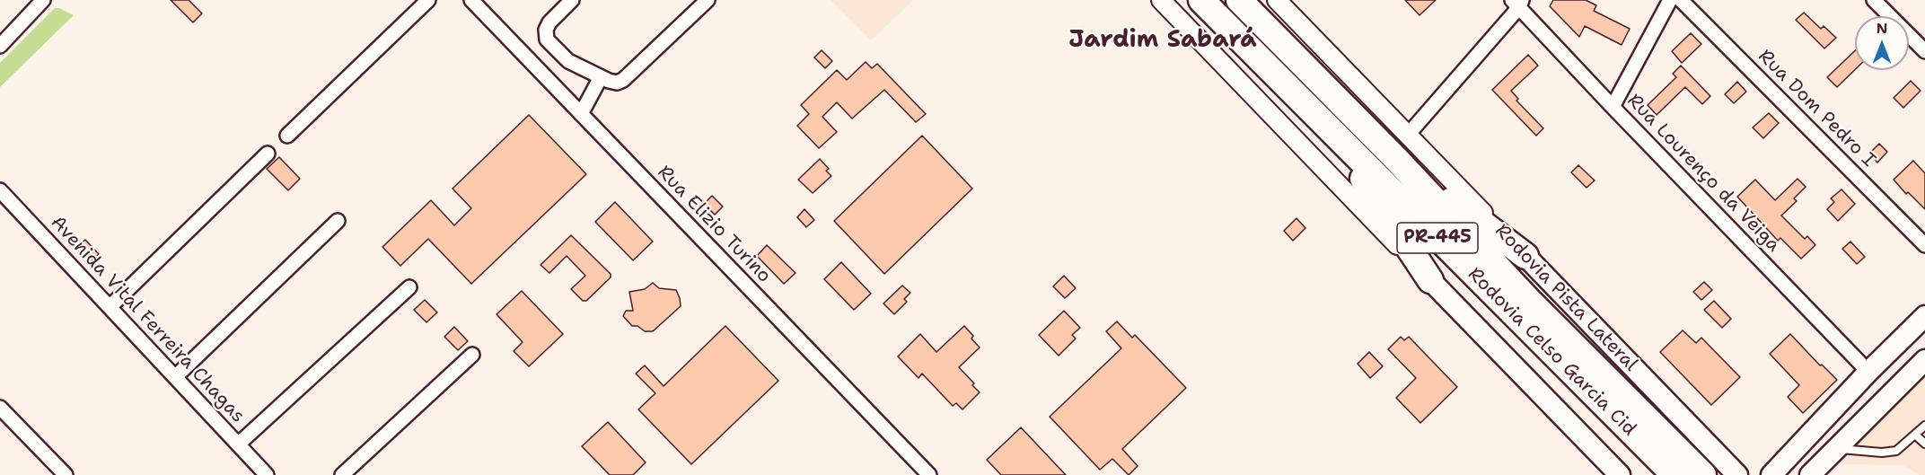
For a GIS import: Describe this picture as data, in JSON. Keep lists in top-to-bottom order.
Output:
{
  "streets": {
    "highway": ["PR-445", "Rodovia Celso Garcia Cid"],
    "main road": ["Rodovia Pista Lateral"],
    "street": [
      "Rua Dom Pedro I",
      "Rua Lourenço da Veiga",
      "Rua Elizio Turino",
      "Avenida Vital Ferreira Chagas"
    ]
  },
  "districts": ["Jardim Sabará"],
  "north": "top"
}
